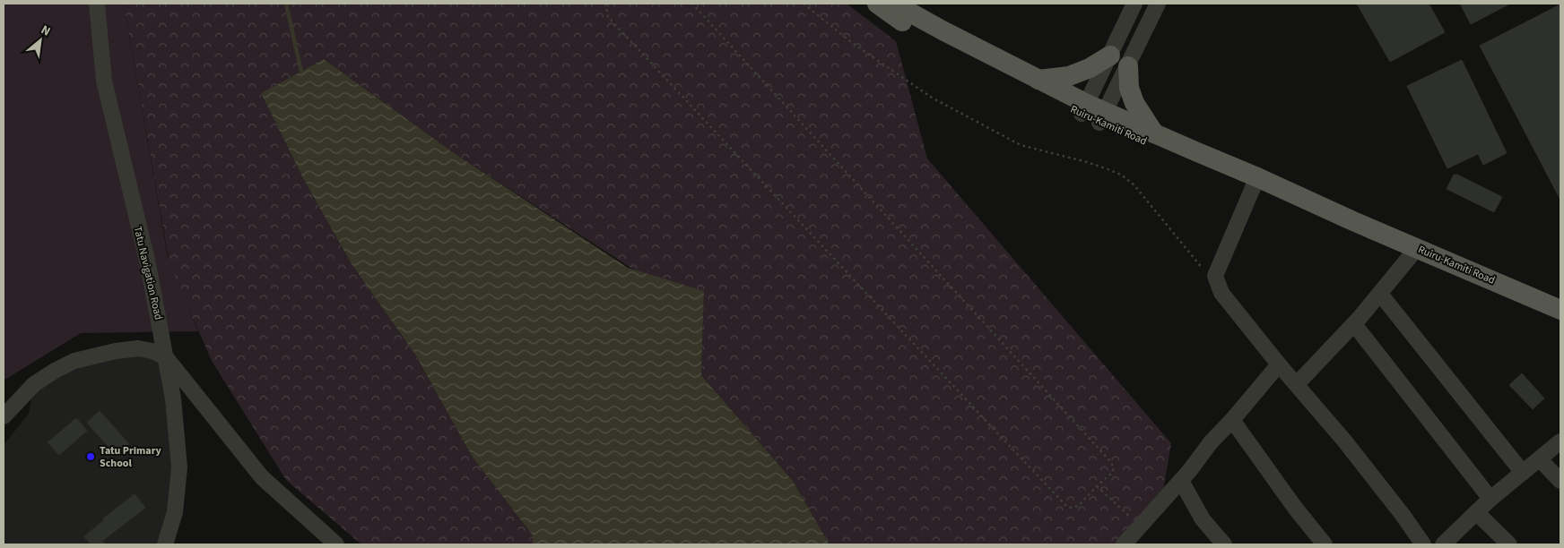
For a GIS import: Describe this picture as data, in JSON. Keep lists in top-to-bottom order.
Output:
{
  "streets": {
    "main road": ["Ruiru-Kamiti Road"],
    "street": ["Tatu Navigation Road"]
  },
  "places": ["Tatu Primary School"],
  "north": "top right"
}
